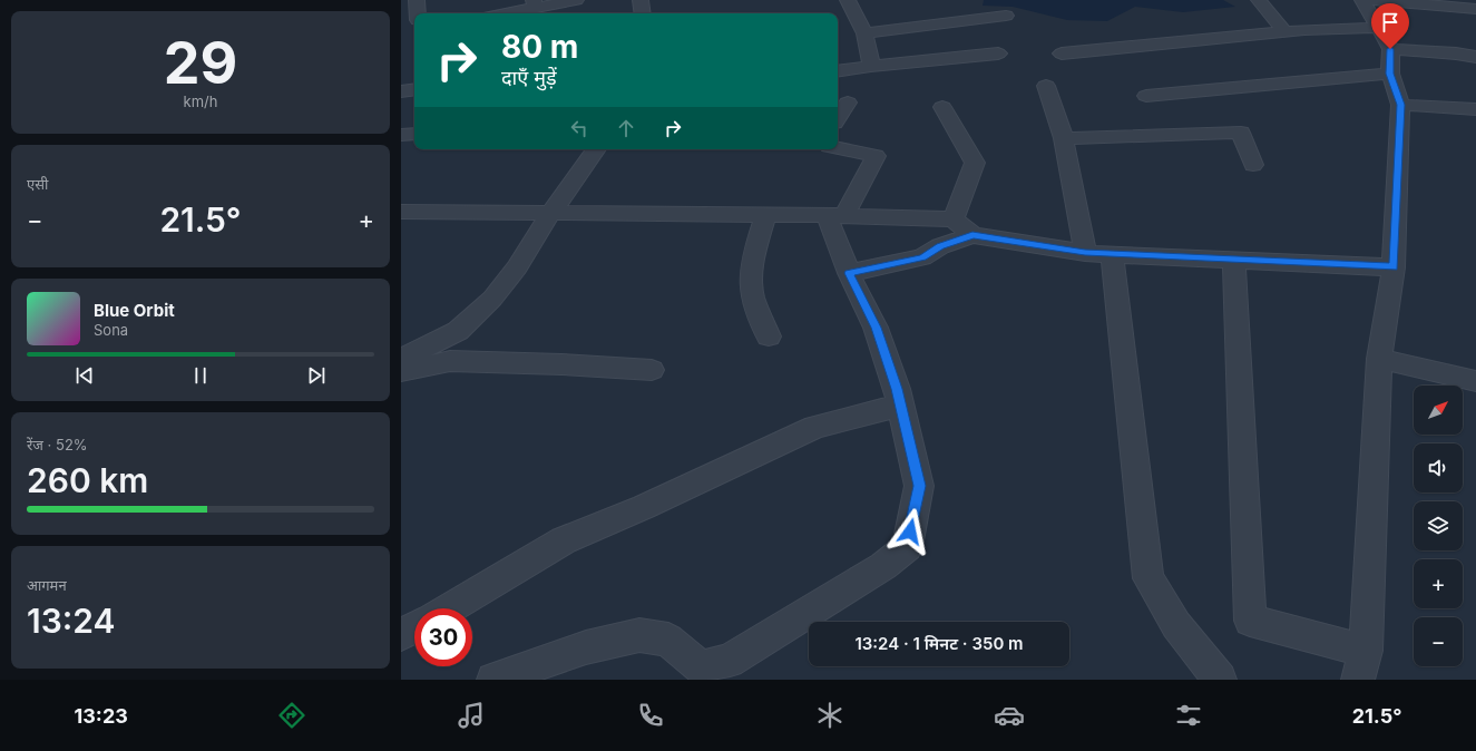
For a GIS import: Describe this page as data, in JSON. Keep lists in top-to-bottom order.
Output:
{
  "north": "top right",
  "page": {
    "tile": [
      ["29", "km/h"],
      "एसी",
      ["रेंज · 52%", "260 km"],
      ["आगमन", "13:24"]
    ],
    "turn": ["80 m", "दाएँ मुड़ें"],
    "heat": ["−", "21.5°", "+"],
    "song": ["Blue Orbit", "Sona"],
    "map_buttons": ["+", "−"],
    "limit": "30",
    "trip": "13:24 · 1 मिनट · 350 m",
    "tabs": ["13:23", "21.5°"]
  }
}
